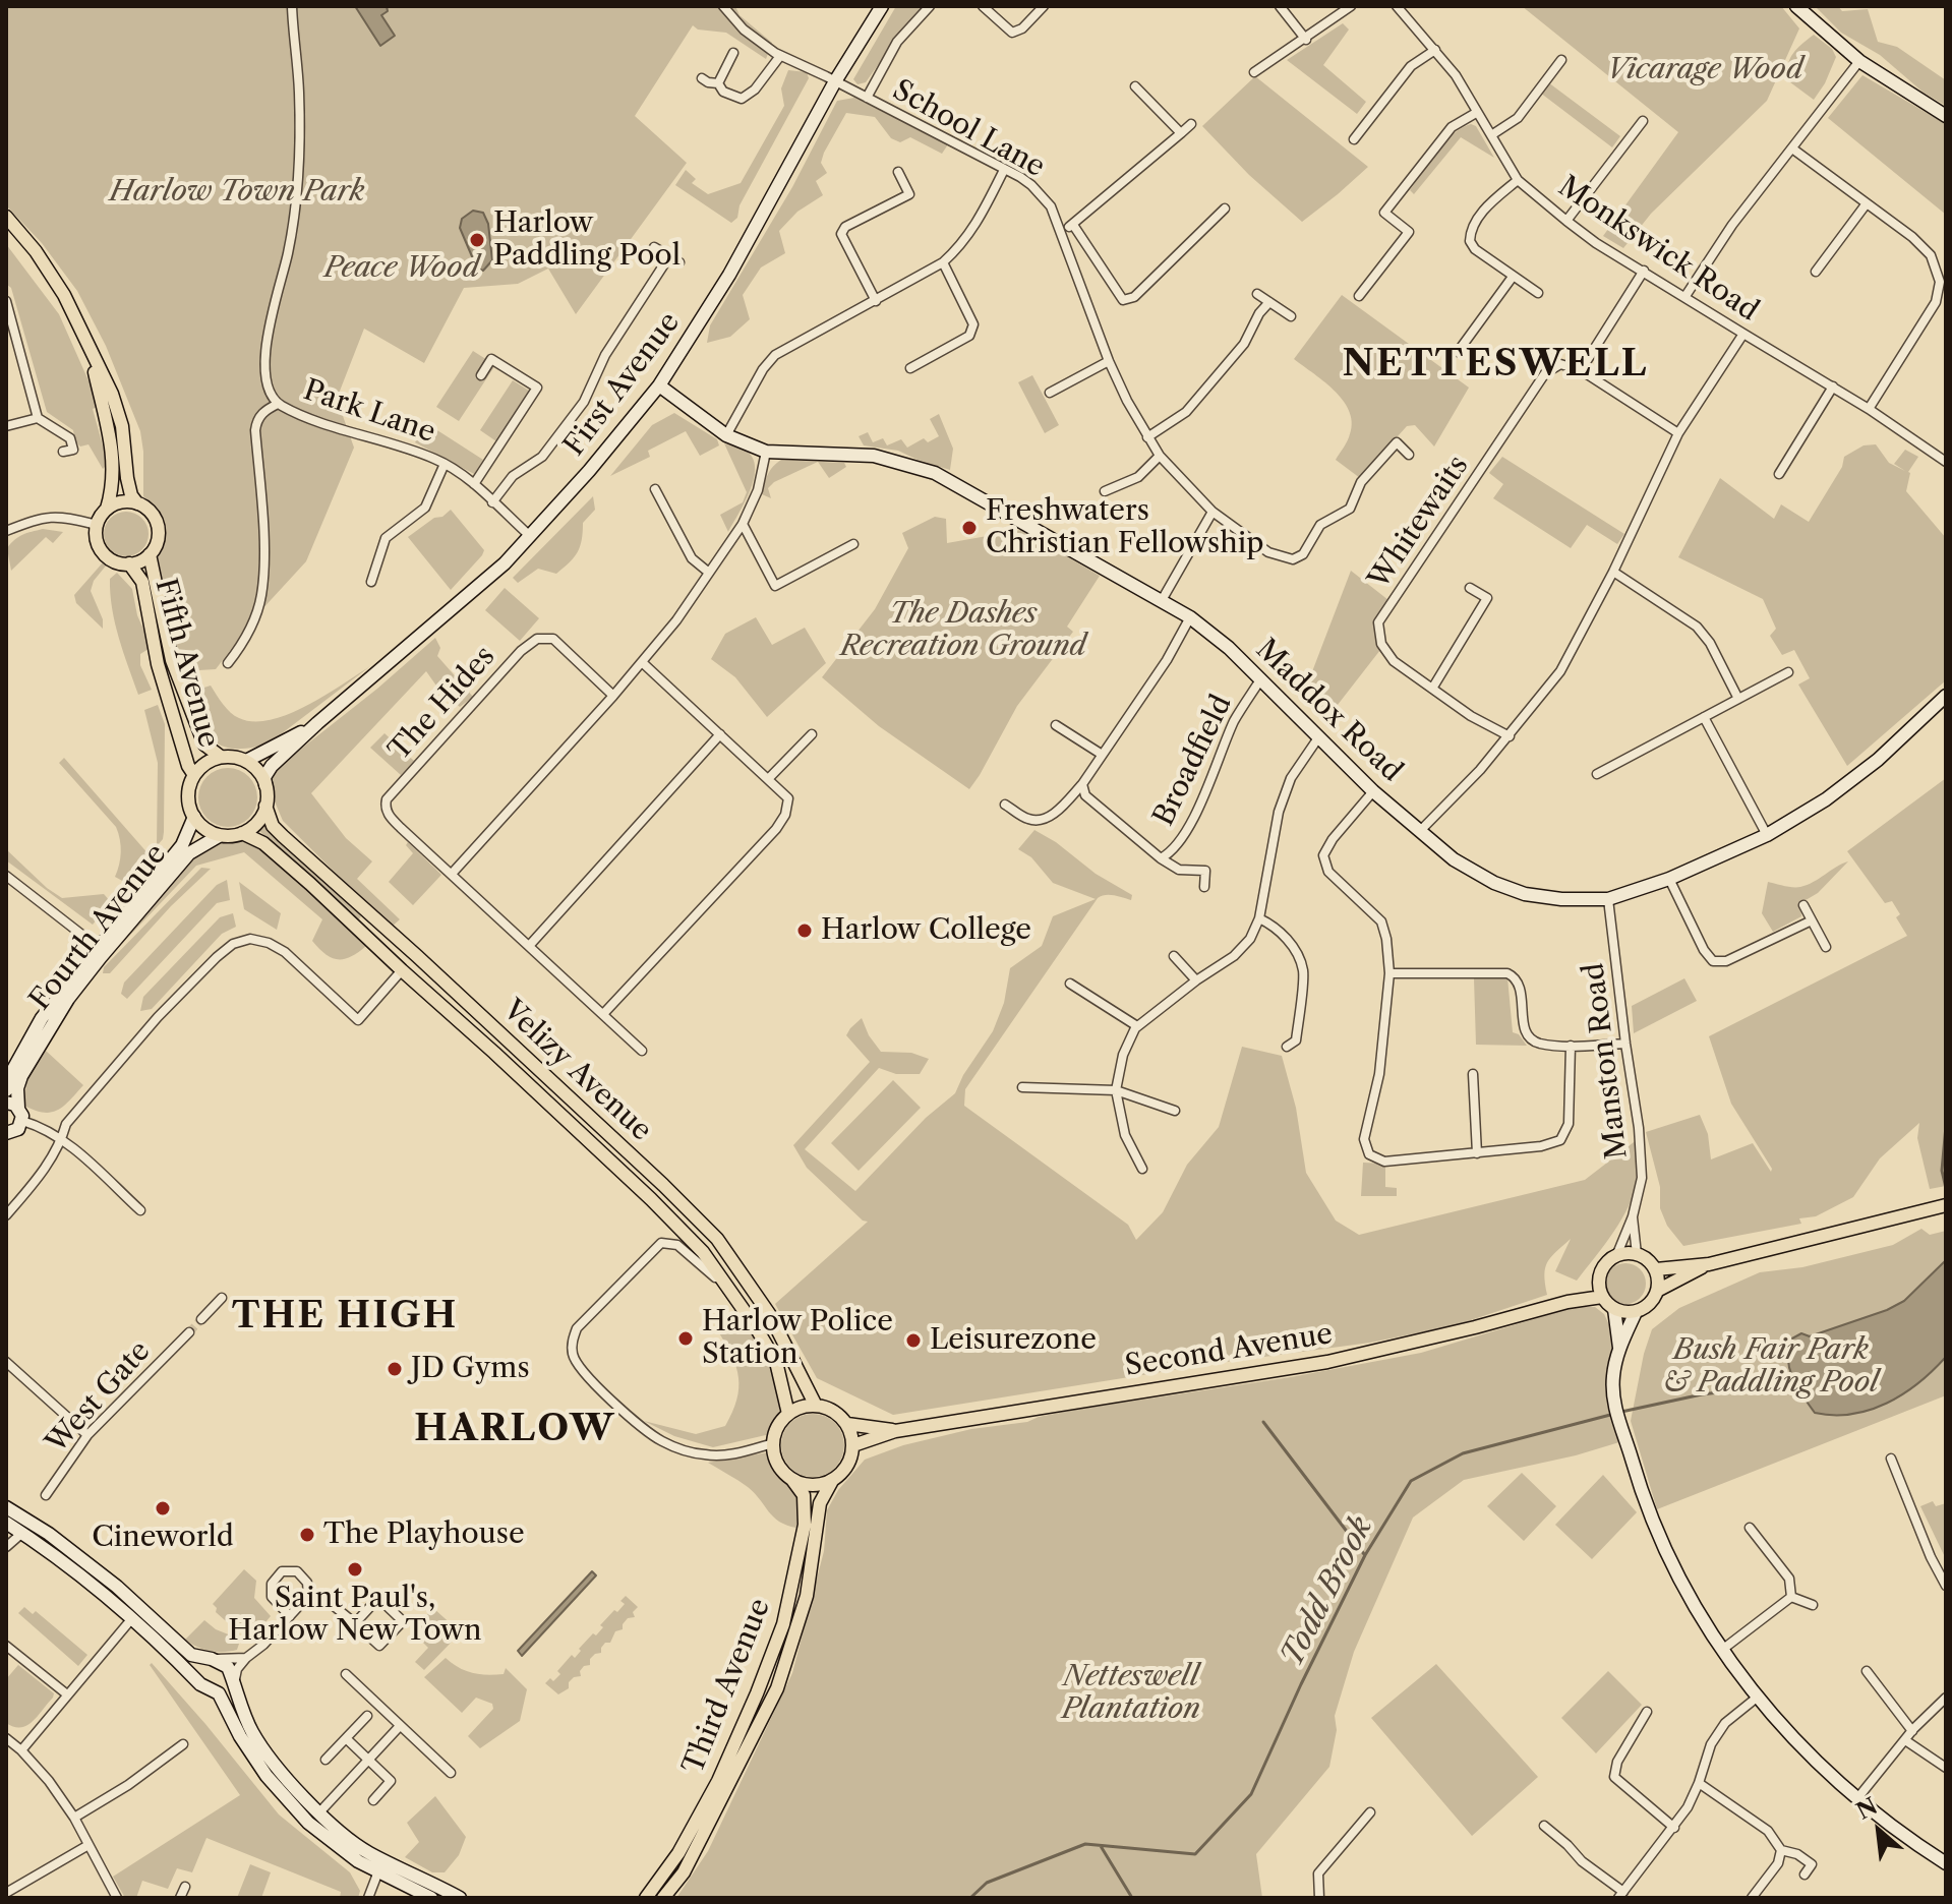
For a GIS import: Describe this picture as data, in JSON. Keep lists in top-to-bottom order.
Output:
{
  "streets": {
    "main road": [
      "Fifth Avenue",
      "Velizy Avenue",
      "Second Avenue",
      "Third Avenue"
    ],
    "street": [
      "School Lane",
      "Monkswick Road",
      "First Avenue",
      "Park Lane",
      "Whitewaits",
      "The Hides",
      "Maddox Road",
      "Broadfield",
      "Fourth Avenue",
      "Manston Road",
      "West Gate"
    ]
  },
  "crossings": [
    ["School Lane", "First Avenue"],
    ["First Avenue", "Park Lane"],
    ["First Avenue", "Fifth Avenue"],
    ["First Avenue", "Maddox Road"],
    ["First Avenue", "Fourth Avenue"],
    ["First Avenue", "Velizy Avenue"],
    ["Fifth Avenue", "Fourth Avenue"],
    ["Fifth Avenue", "Velizy Avenue"],
    ["Maddox Road", "Broadfield"],
    ["Maddox Road", "Manston Road"],
    ["Fourth Avenue", "Velizy Avenue"],
    ["Manston Road", "Second Avenue"],
    ["Velizy Avenue", "Second Avenue"],
    ["Velizy Avenue", "Third Avenue"],
    ["Second Avenue", "Third Avenue"]
  ],
  "districts": ["NETTESWELL", "THE HIGH", "HARLOW"],
  "water": ["Todd Brook"],
  "parks": [
    "Vicarage Wood",
    "Harlow Town Park",
    "Peace Wood",
    "The Dashes Recreation Ground",
    "Bush Fair Park & Paddling Pool",
    "Netteswell Plantation"
  ],
  "places": [
    "Harlow Paddling Pool",
    "Freshwaters Christian Fellowship",
    "Harlow College",
    "Harlow Police Station",
    "Leisurezone",
    "JD Gyms",
    "Cineworld",
    "The Playhouse",
    "Saint Paul's, Harlow New Town"
  ],
  "north": "top left"
}
